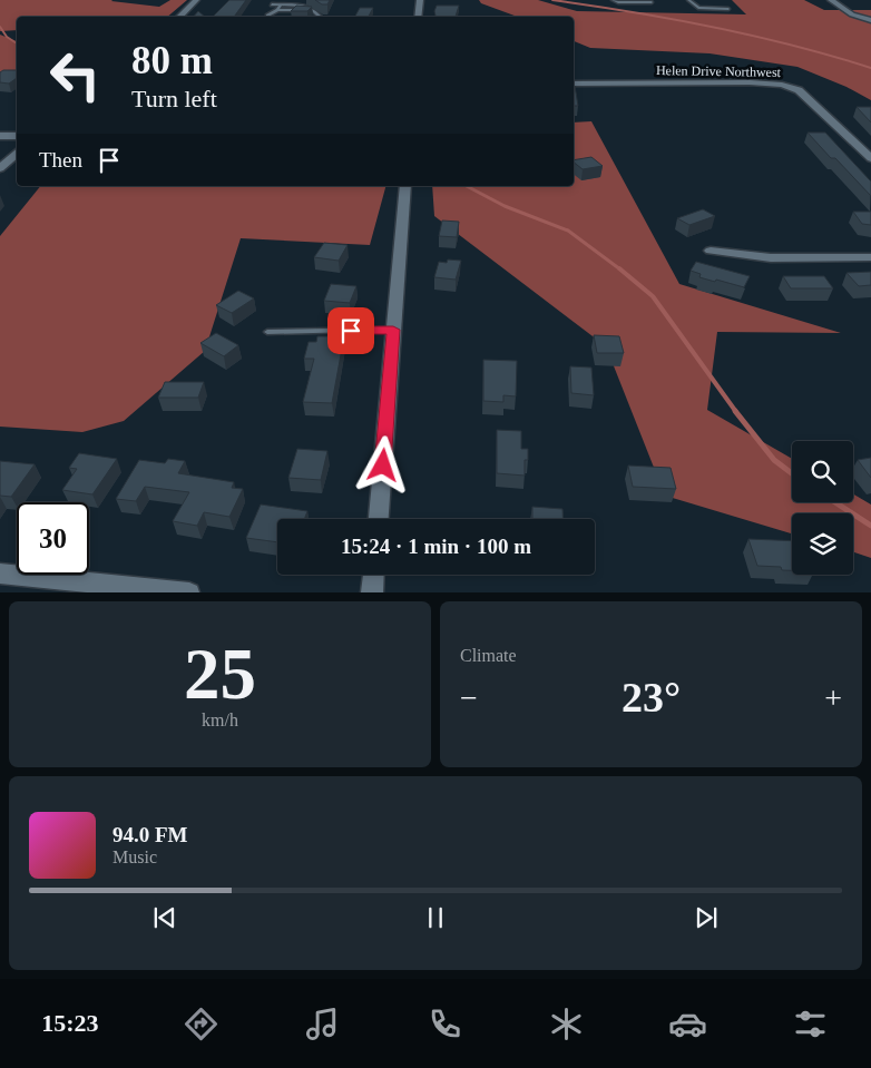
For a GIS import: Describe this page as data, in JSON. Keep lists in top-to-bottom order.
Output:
{
  "streets": {
    "street": ["Helen Drive Northwest"]
  },
  "page": {
    "turn": ["80 m", "Turn left"],
    "then": "Then",
    "limit": "30",
    "trip": "15:24 · 1 min · 100 m",
    "tile": [
      ["25", "km/h"],
      "Climate"
    ],
    "heat": ["−", "23°", "+"],
    "song": ["94.0 FM", "Music"],
    "tabs": "15:23"
  }
}
